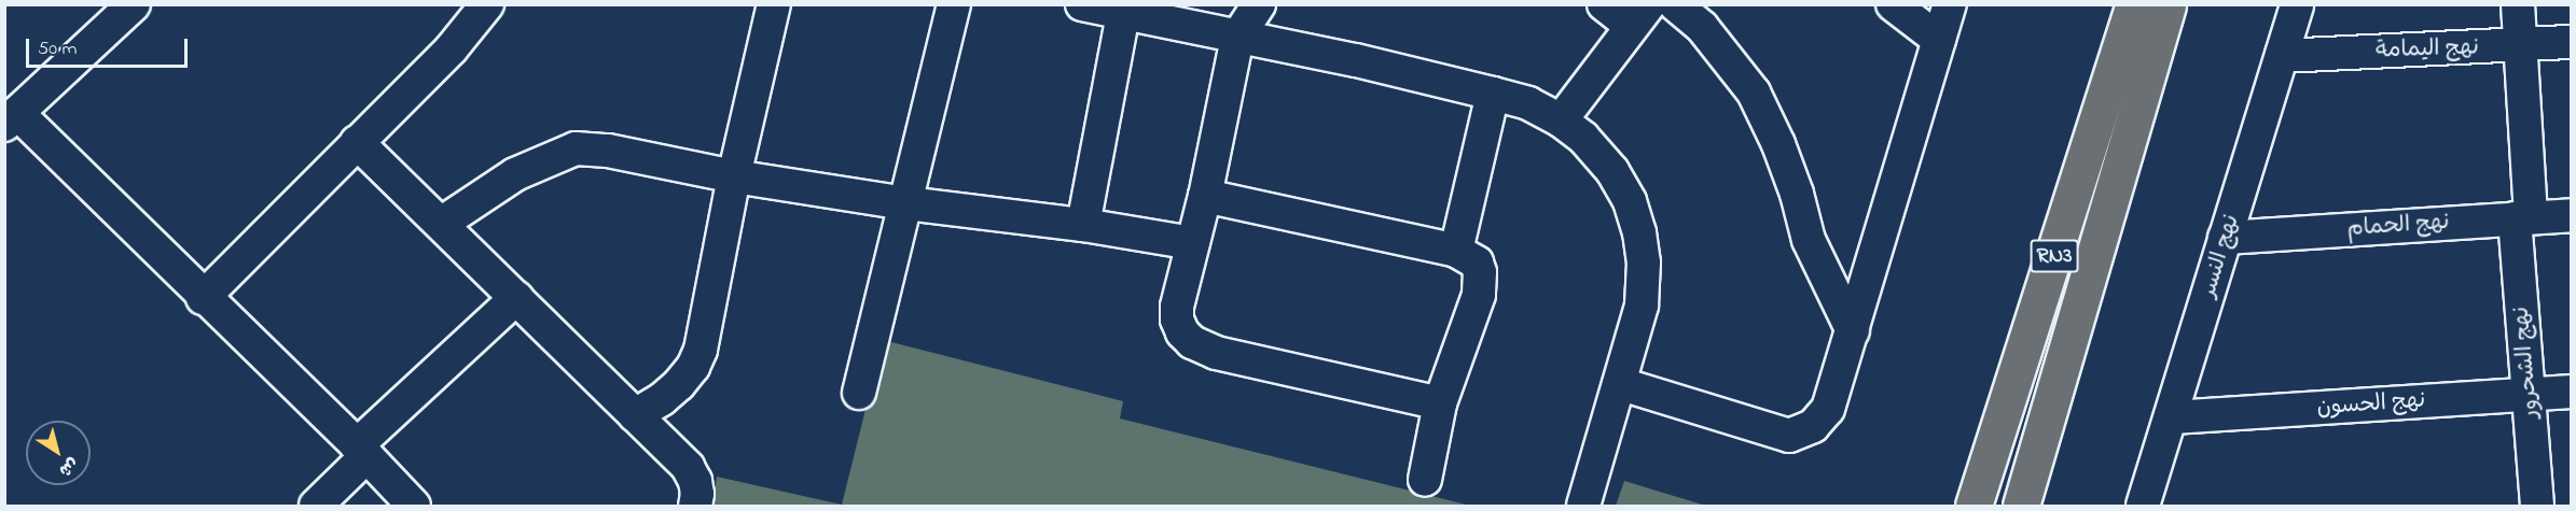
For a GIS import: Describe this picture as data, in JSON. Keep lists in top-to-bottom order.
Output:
{
  "streets": {
    "highway": ["RN3"],
    "street": [
      "نهج اليمامة",
      "نهج الحمام",
      "نهج النسر",
      "نهج الشحرور",
      "نهج الحسون"
    ]
  },
  "crossings": [
    ["نهج اليمامة", "نهج النسر"],
    ["نهج اليمامة", "نهج الشحرور"],
    ["نهج الحمام", "نهج النسر"],
    ["نهج الحمام", "نهج الشحرور"],
    ["نهج النسر", "نهج الحسون"],
    ["نهج الشحرور", "نهج الحسون"]
  ],
  "scale_bar": "50 m",
  "north": "bottom right"
}
